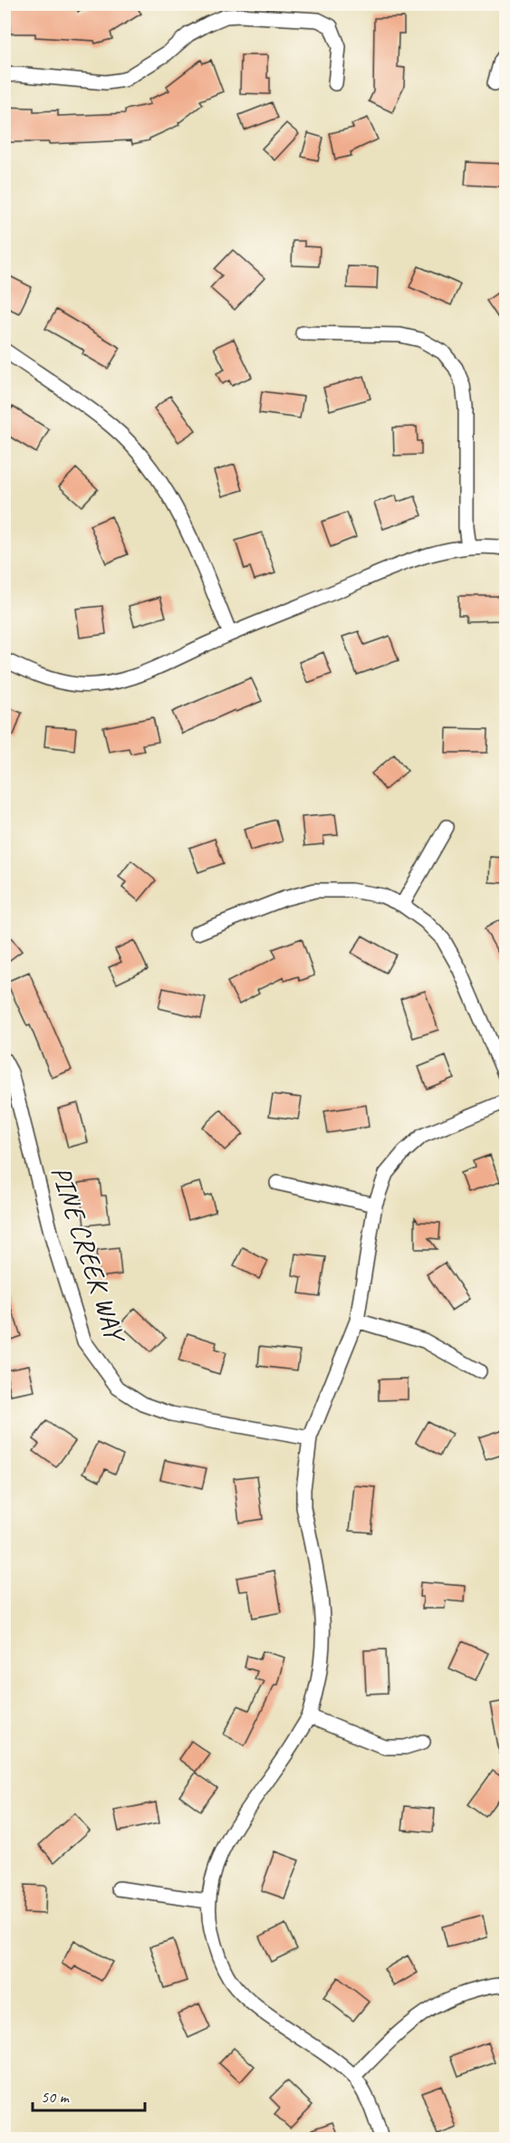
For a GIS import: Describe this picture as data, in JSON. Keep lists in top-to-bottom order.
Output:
{
  "streets": {
    "street": ["PINE CREEK WAY"]
  },
  "scale_bar": "50 m"
}
